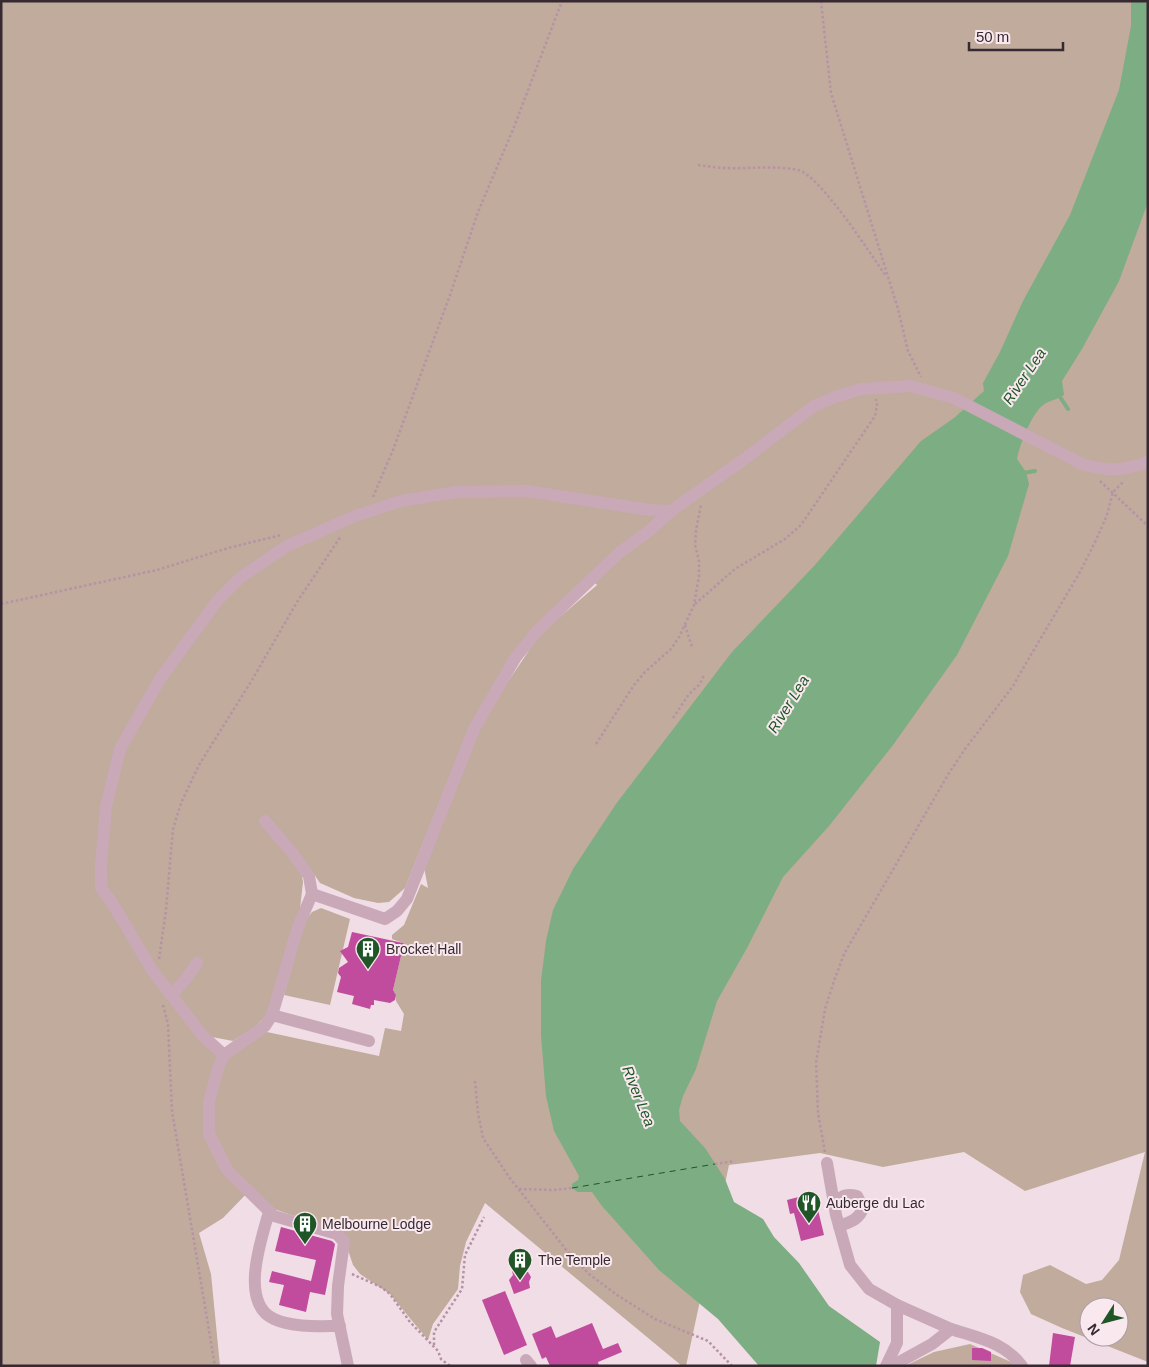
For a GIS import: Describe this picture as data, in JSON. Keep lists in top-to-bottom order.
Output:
{
  "water": ["River Lea"],
  "places": {
    "building": ["Brocket Hall", "Melbourne Lodge", "The Temple"],
    "restaurant": ["Auberge du Lac"]
  },
  "scale_bar": "50 m",
  "north": "bottom left"
}
